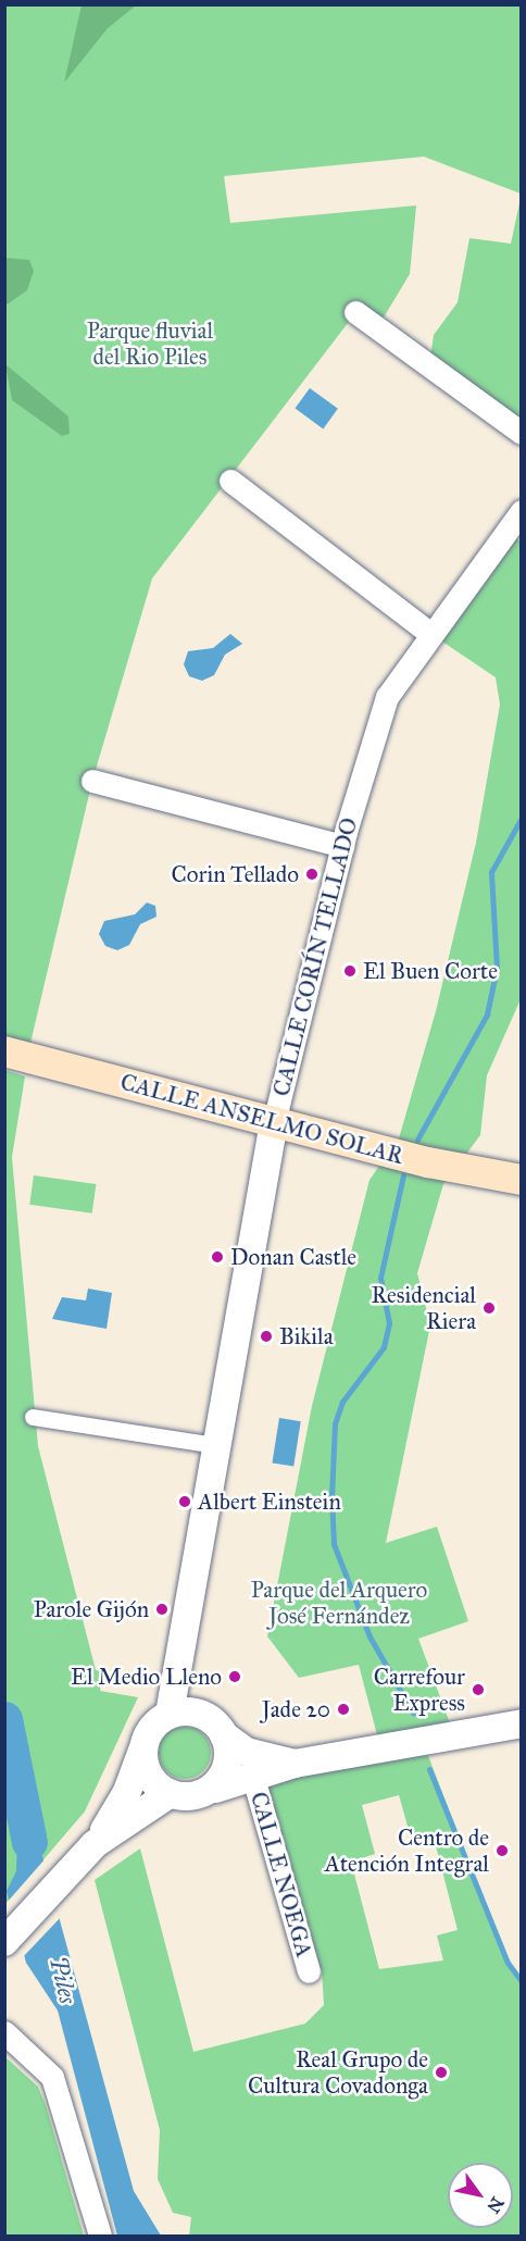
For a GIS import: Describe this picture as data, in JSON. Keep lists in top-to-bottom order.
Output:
{
  "streets": {
    "main road": ["CALLE ANSELMO SOLAR"],
    "street": ["CALLE CORÍN TELLADO", "CALLE NOEGA"]
  },
  "crossings": [
    ["CALLE CORÍN TELLADO", "CALLE ANSELMO SOLAR"]
  ],
  "water": ["Piles"],
  "parks": ["Parque fluvial del Rio Piles", "Parque del Arquero José Fernández"],
  "places": [
    "Corin Tellado",
    "El Buen Corte",
    "Donan Castle",
    "Residencial Riera",
    "Bikila",
    "Albert Einstein",
    "Parole Gijón",
    "El Medio Lleno",
    "Carrefour Express",
    "Jade 20",
    "Centro de Atención Integral",
    "Real Grupo de Cultura Covadonga"
  ],
  "north": "bottom right"
}
